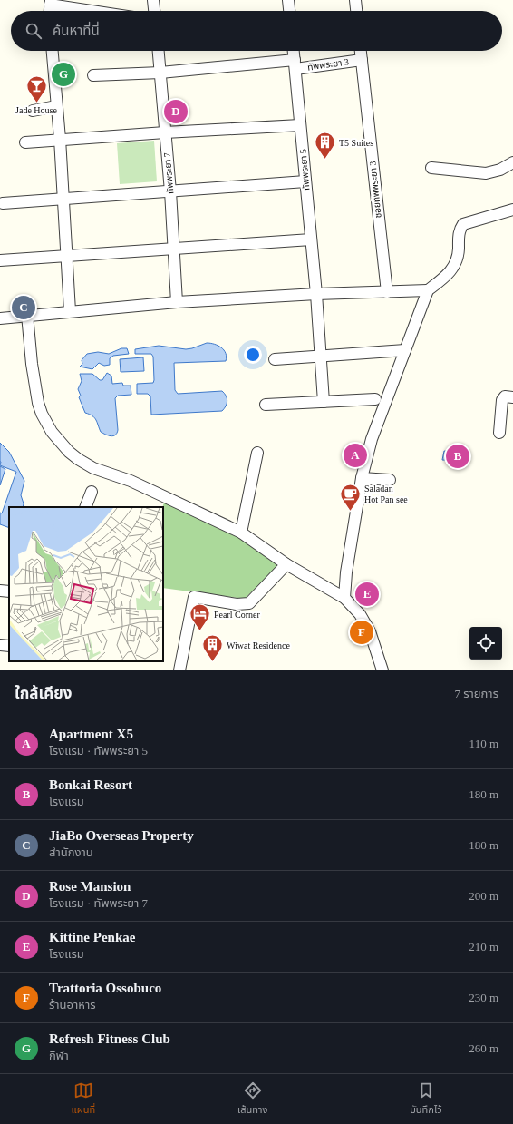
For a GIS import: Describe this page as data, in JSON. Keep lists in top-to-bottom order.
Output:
{
  "streets": {
    "street": [
      "ทัพพระยา 3",
      "ทัพพระยา 5",
      "ทัพพระยา 7",
      "ซอยทัพพระยา 3"
    ]
  },
  "crossings": [
    ["ทัพพระยา 3", "ทัพพระยา 5"],
    ["ทัพพระยา 3", "ทัพพระยา 7"],
    ["ทัพพระยา 3", "ซอยทัพพระยา 3"]
  ],
  "places": {
    "bar": ["Jade House"],
    "building": ["T5 Suites", "Wiwat Residence"],
    "cafe": ["Saladan Hot Pan see"],
    "hotel": ["Pearl Corner"]
  },
  "page": {
    "search": "ค้นหาที่นี่",
    "pins": [
      "G",
      "D",
      "C",
      "A",
      "B",
      "E",
      "F"
    ],
    "heading": ["ใกล้เคียง", "7 รายการ"],
    "list": [
      {
        "mark": "A",
        "name": "Apartment X5",
        "note": "โรงแรม · ทัพพระยา 5",
        "value": "110 m"
      },
      {
        "mark": "B",
        "name": "Bonkai Resort",
        "note": "โรงแรม",
        "value": "180 m"
      },
      {
        "mark": "C",
        "name": "JiaBo Overseas Property",
        "note": "สำนักงาน",
        "value": "180 m"
      },
      {
        "mark": "D",
        "name": "Rose Mansion",
        "note": "โรงแรม · ทัพพระยา 7",
        "value": "200 m"
      },
      {
        "mark": "E",
        "name": "Kittine Penkae",
        "note": "โรงแรม",
        "value": "210 m"
      },
      {
        "mark": "F",
        "name": "Trattoria Ossobuco",
        "note": "ร้านอาหาร",
        "value": "230 m"
      },
      {
        "mark": "G",
        "name": "Refresh Fitness Club",
        "note": "กีฬา",
        "value": "260 m"
      }
    ],
    "nav": ["แผนที่", "เส้นทาง", "บันทึกไว้"]
  }
}
